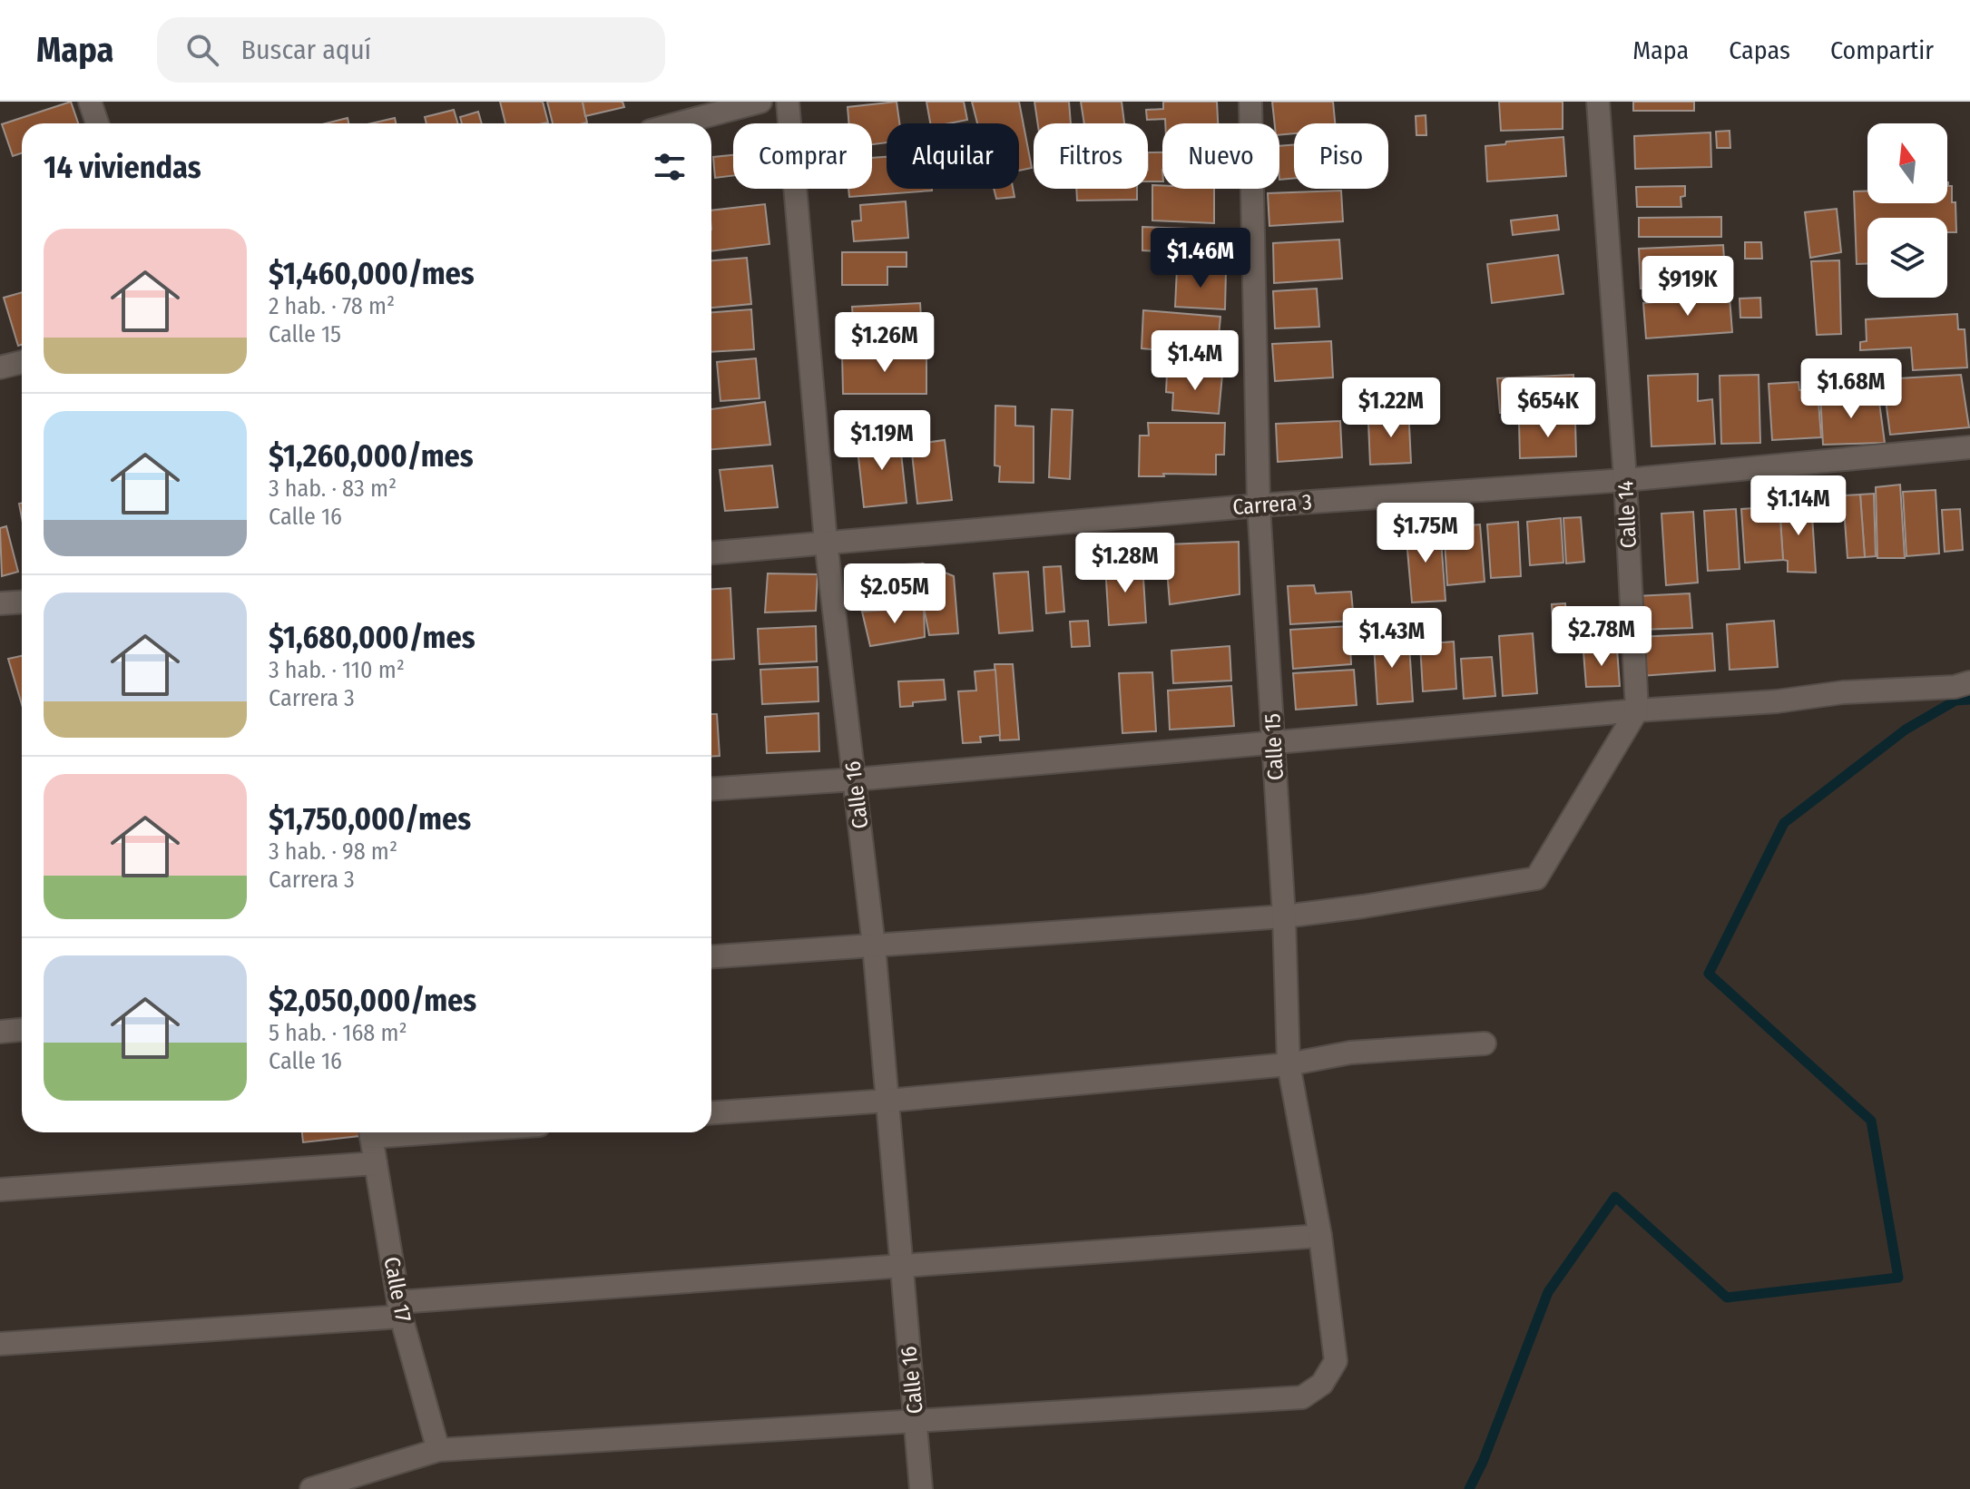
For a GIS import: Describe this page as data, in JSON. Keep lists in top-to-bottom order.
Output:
{
  "streets": {
    "street": [
      "Carrera 3",
      "Calle 14",
      "Calle 15",
      "Calle 16",
      "Calle 17"
    ]
  },
  "crossings": [
    ["Carrera 3", "Calle 14"],
    ["Carrera 3", "Calle 15"],
    ["Carrera 3", "Calle 16"],
    ["Calle 15", "Calle 16"]
  ],
  "north": "top",
  "page": {
    "header": "Mapa",
    "search": "Buscar aquí",
    "nav": ["Mapa", "Capas", "Compartir"],
    "chip": [
      "Comprar",
      "Alquilar",
      "Filtros",
      "Nuevo",
      "Piso"
    ],
    "heading": "14 viviendas",
    "list": [
      {
        "name": "$1,460,000/mes",
        "note": "2 hab. · 78 m² · Calle 15"
      },
      {
        "name": "$1,260,000/mes",
        "note": "3 hab. · 83 m² · Calle 16"
      },
      {
        "name": "$1,680,000/mes",
        "note": "3 hab. · 110 m² · Carrera 3"
      },
      {
        "name": "$1,750,000/mes",
        "note": "3 hab. · 98 m² · Carrera 3"
      },
      {
        "name": "$2,050,000/mes",
        "note": "5 hab. · 168 m² · Calle 16"
      }
    ],
    "price": [
      "$1.46M",
      "$919K",
      "$1.26M",
      "$1.4M",
      "$1.68M",
      "$1.22M",
      "$654K",
      "$1.19M",
      "$1.14M",
      "$1.75M",
      "$1.28M",
      "$2.05M",
      "$2.78M",
      "$1.43M"
    ]
  }
}
